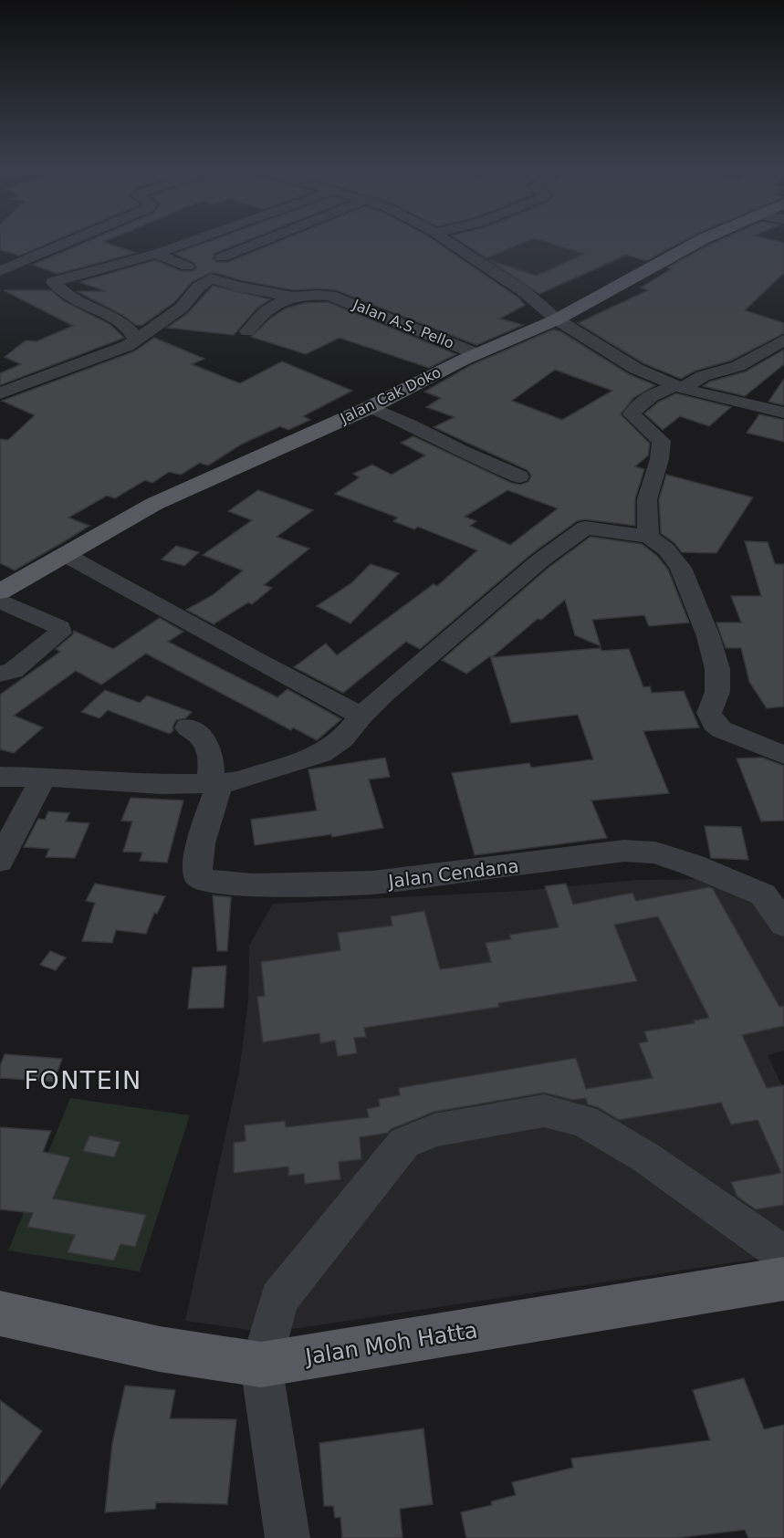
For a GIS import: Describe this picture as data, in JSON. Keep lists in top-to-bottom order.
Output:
{
  "streets": {
    "main road": ["Jalan Cak Doko", "Jalan Moh Hatta"],
    "street": ["Jalan A.S. Pello", "Jalan Cendana"]
  },
  "crossings": [
    ["Jalan A.S. Pello", "Jalan Cak Doko"]
  ],
  "districts": ["FONTEIN"]
}
